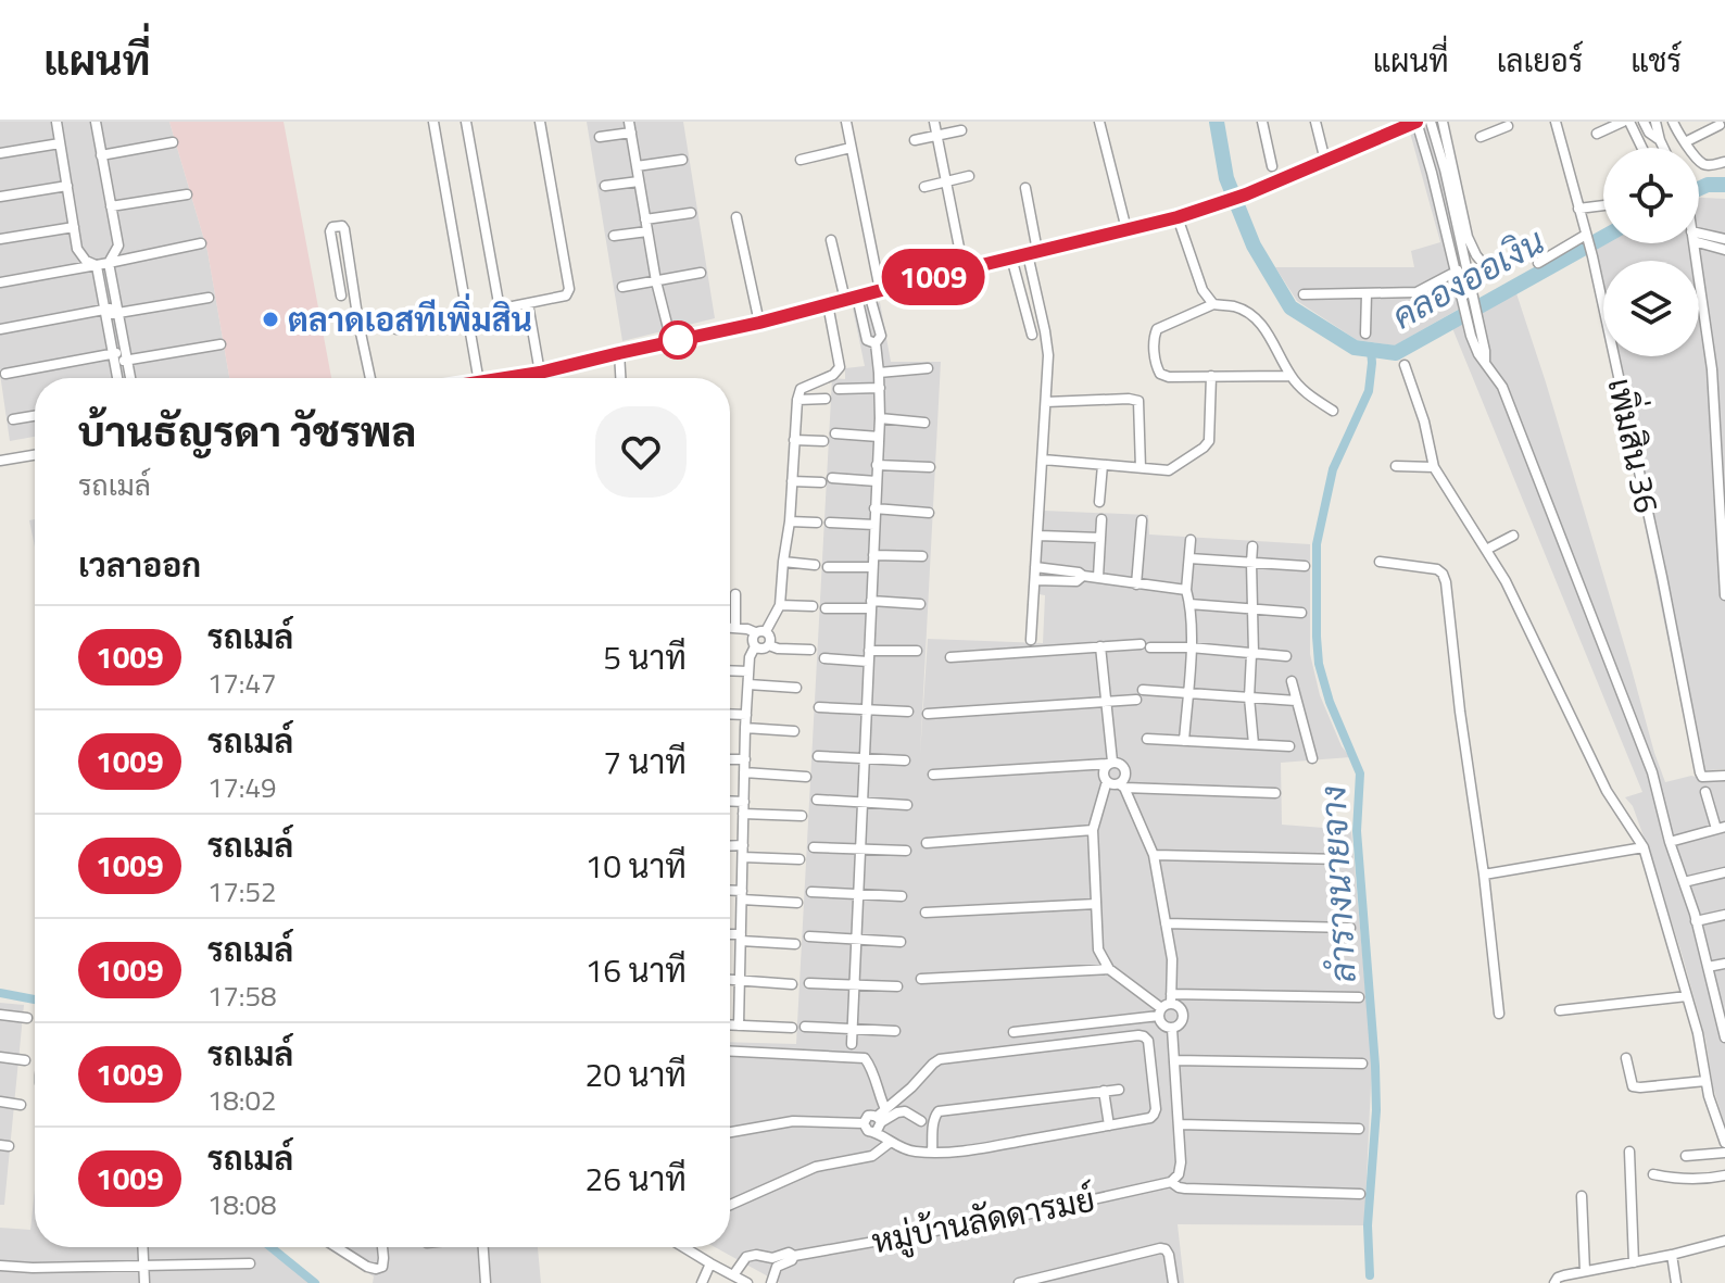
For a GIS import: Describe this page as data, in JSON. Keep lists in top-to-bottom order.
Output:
{
  "streets": {
    "street": ["เพิ่มสิน 36", "หมู่บ้านลัดดารมย์"]
  },
  "water": ["คลองออเงิน", "ลำรางนายจาง"],
  "places": ["ตลาดเอสทีเพิ่มสิน"],
  "lines": ["bus line 1009"],
  "page": {
    "header": "แผนที่",
    "nav": ["แผนที่", "เลเยอร์", "แชร์"],
    "on_map": "1009",
    "heading": [
      ["บ้านธัญรดา วัชรพล", "รถเมล์"],
      "เวลาออก"
    ],
    "list": [
      {
        "mark": "1009",
        "name": "รถเมล์",
        "note": "17:47",
        "value": "5 นาที"
      },
      {
        "mark": "1009",
        "name": "รถเมล์",
        "note": "17:49",
        "value": "7 นาที"
      },
      {
        "mark": "1009",
        "name": "รถเมล์",
        "note": "17:52",
        "value": "10 นาที"
      },
      {
        "mark": "1009",
        "name": "รถเมล์",
        "note": "17:58",
        "value": "16 นาที"
      },
      {
        "mark": "1009",
        "name": "รถเมล์",
        "note": "18:02",
        "value": "20 นาที"
      },
      {
        "mark": "1009",
        "name": "รถเมล์",
        "note": "18:08",
        "value": "26 นาที"
      }
    ]
  }
}
